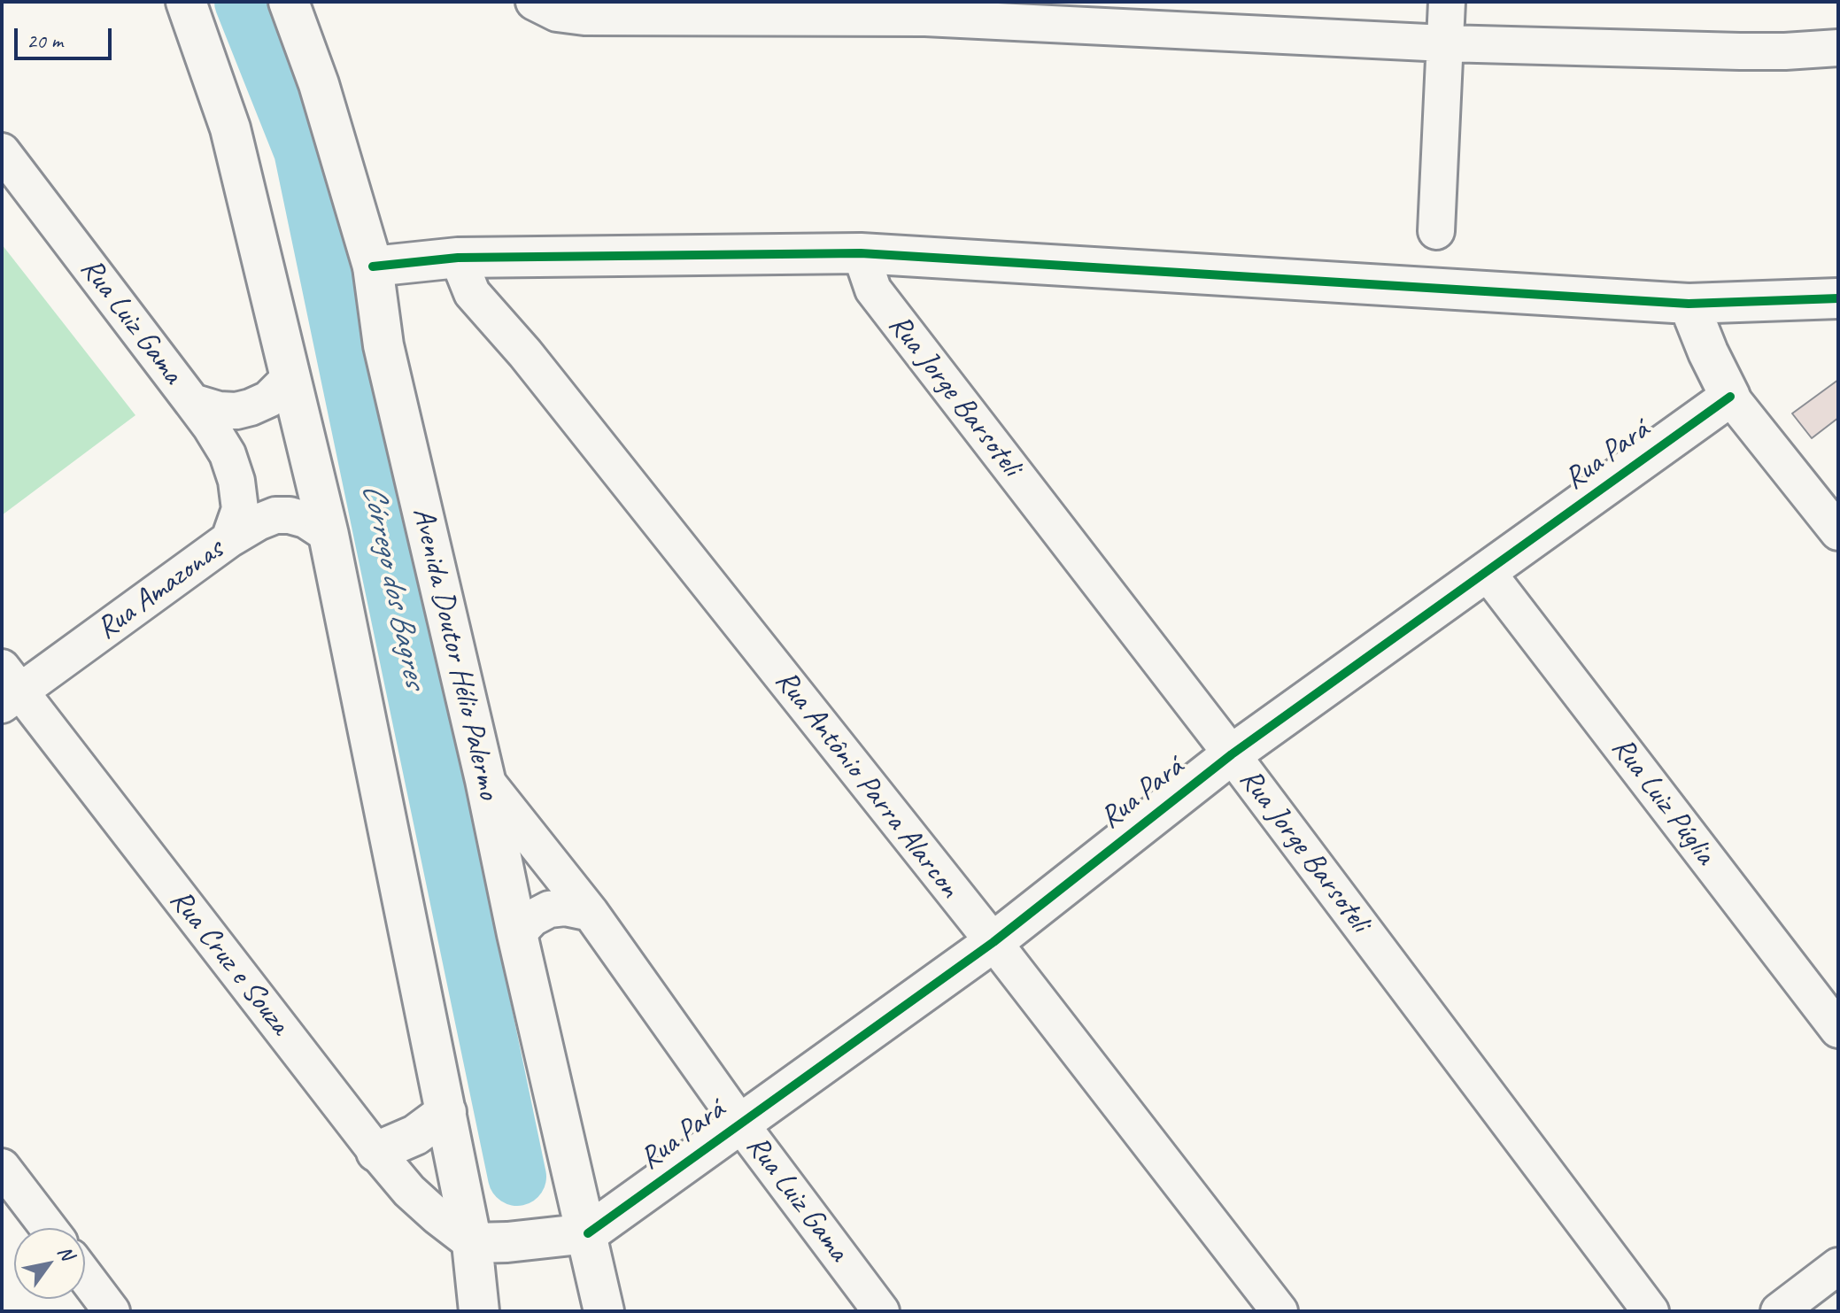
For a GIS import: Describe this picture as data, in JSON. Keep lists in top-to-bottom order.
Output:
{
  "streets": {
    "street": [
      "Rua Luiz Gama",
      "Rua Jorge Barsoteli",
      "Rua Pará",
      "Rua Amazonas",
      "Avenida Doutor Hélio Palermo",
      "Rua Antônio Parra Alarcon",
      "Rua Luiz Púglia",
      "Rua Cruz e Souza"
    ]
  },
  "crossings": [
    ["Rua Luiz Gama", "Rua Pará"],
    ["Rua Luiz Gama", "Avenida Doutor Hélio Palermo"],
    ["Rua Jorge Barsoteli", "Rua Pará"],
    ["Rua Pará", "Avenida Doutor Hélio Palermo"],
    ["Rua Pará", "Rua Antônio Parra Alarcon"],
    ["Rua Pará", "Rua Luiz Púglia"],
    ["Rua Amazonas", "Rua Cruz e Souza"]
  ],
  "water": ["Córrego dos Bagres"],
  "scale_bar": "20 m",
  "north": "top right"
}
